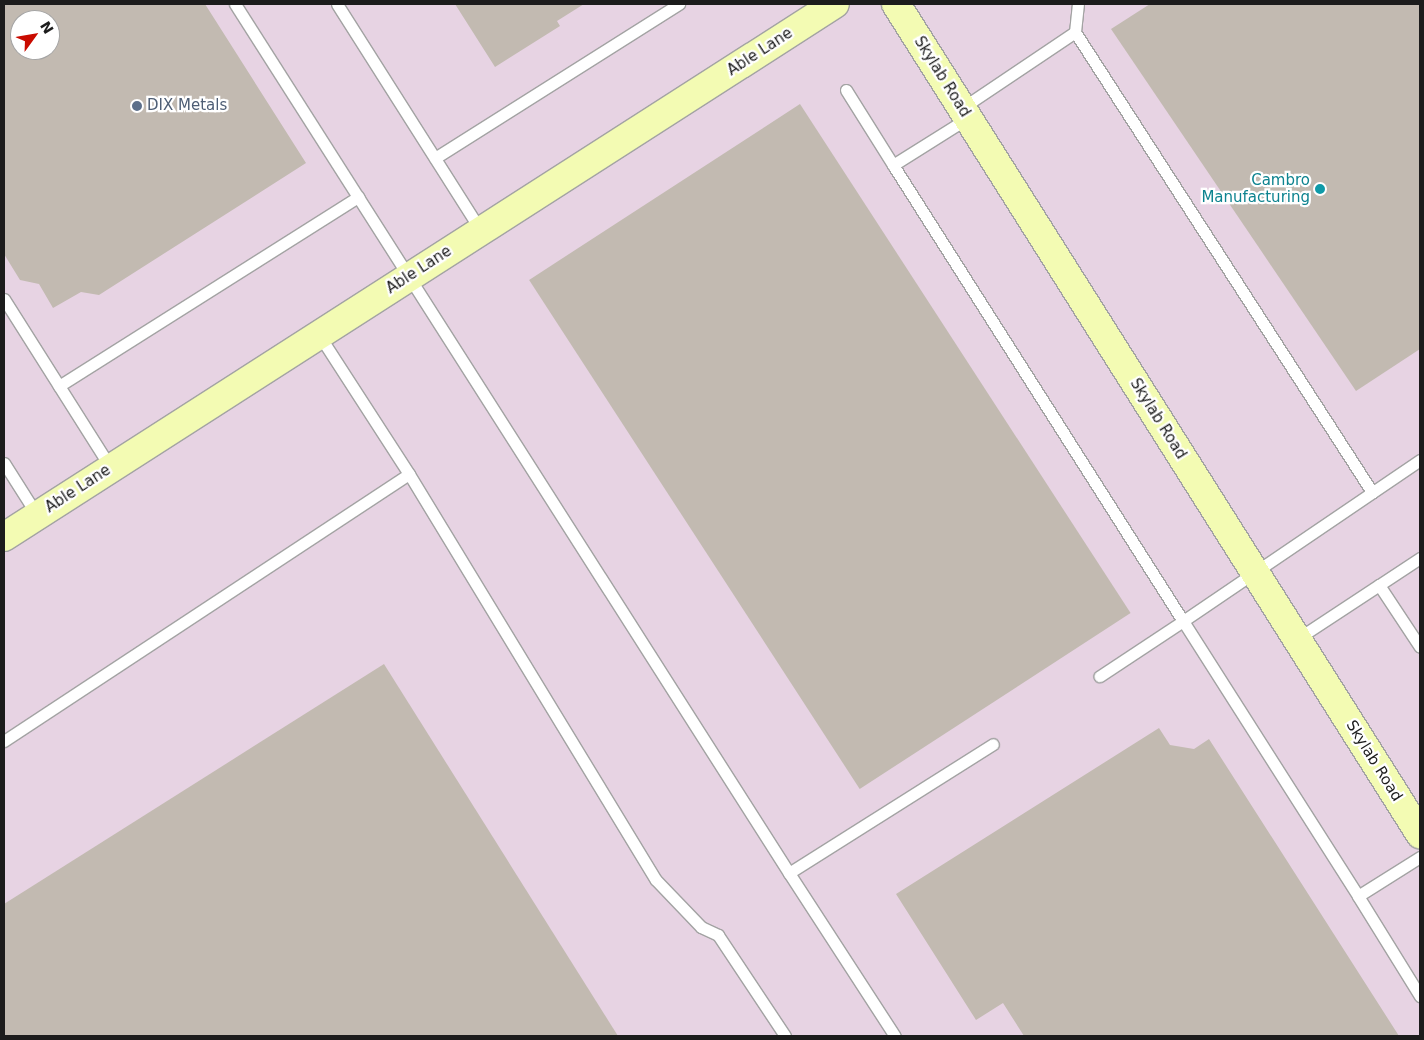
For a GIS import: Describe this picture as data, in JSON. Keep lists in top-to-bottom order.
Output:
{
  "streets": {
    "street": ["Able Lane", "Skylab Road"]
  },
  "places": ["DIX Metals", "Cambro Manufacturing"],
  "north": "top right"
}
